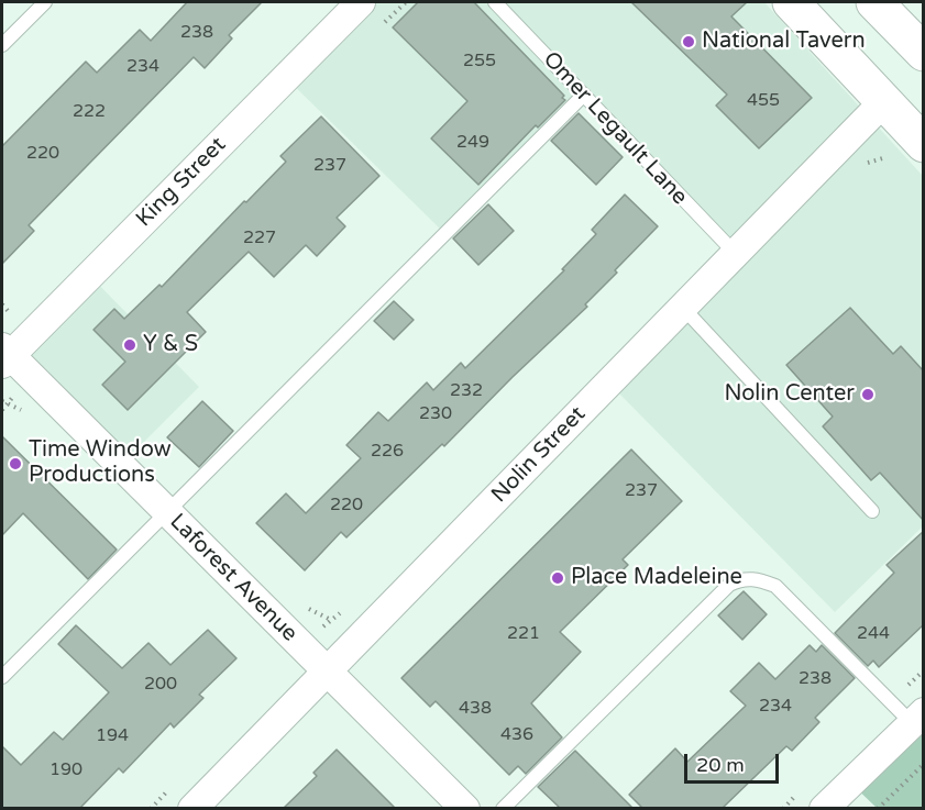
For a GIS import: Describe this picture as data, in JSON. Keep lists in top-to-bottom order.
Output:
{
  "streets": {
    "street": ["King Street", "Nolin Street", "Laforest Avenue"],
    "lane": ["Omer Legault Lane"]
  },
  "crossings": [
    ["Omer Legault Lane", "Nolin Street"],
    ["King Street", "Laforest Avenue"],
    ["Nolin Street", "Laforest Avenue"]
  ],
  "places": [
    "National Tavern",
    "Y & S",
    "Nolin Center",
    "Time Window Productions",
    "Place Madeleine"
  ],
  "house_numbers": [
    "238",
    "255",
    "234",
    "455",
    "222",
    "249",
    "220",
    "237",
    "227",
    "232",
    "230",
    "226",
    "237",
    "220",
    "221",
    "244",
    "238",
    "200",
    "234",
    "438",
    "436",
    "194",
    "190"
  ],
  "scale_bar": "20 m"
}
